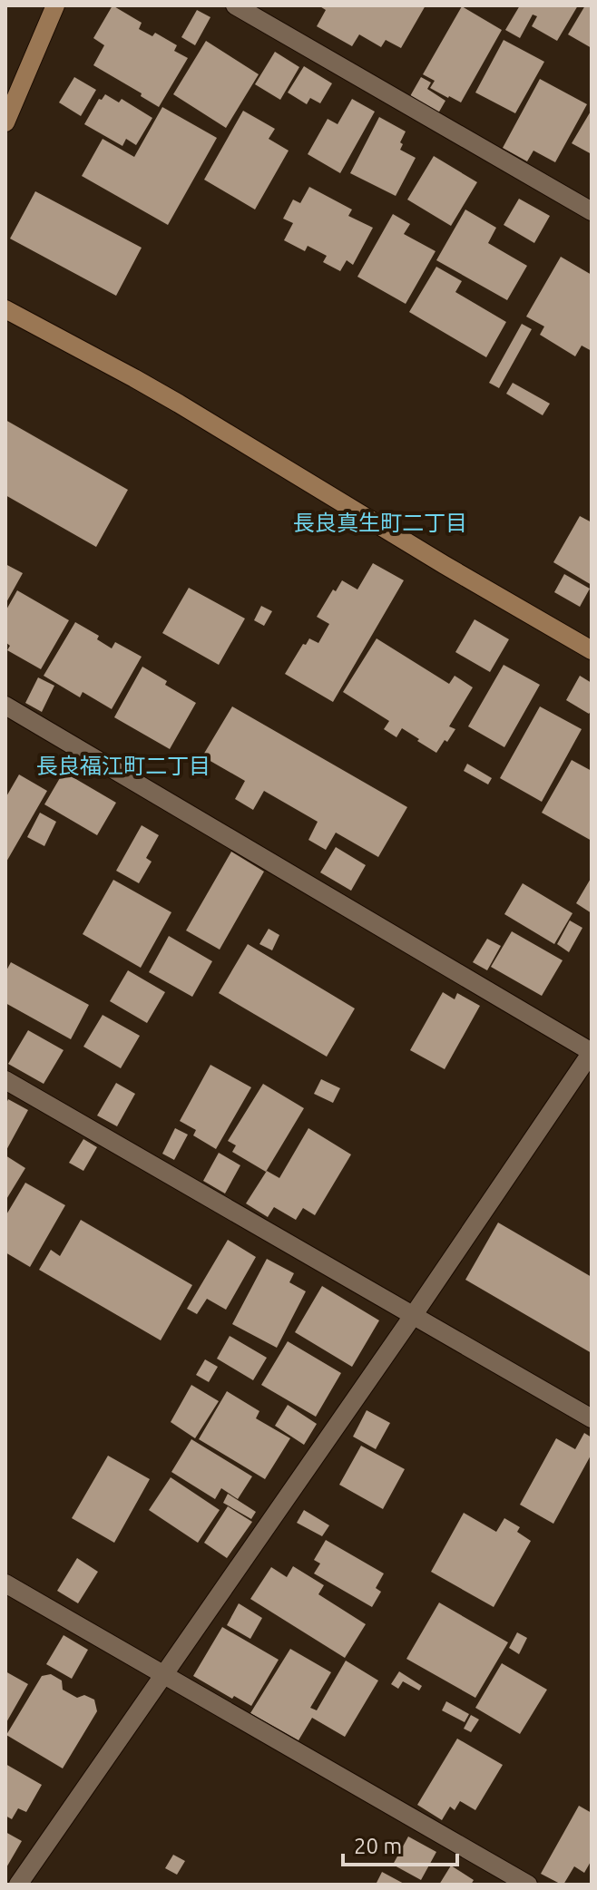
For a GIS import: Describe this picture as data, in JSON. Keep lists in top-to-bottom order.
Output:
{
  "districts": ["長良真生町二丁目", "長良福江町二丁目"],
  "scale_bar": "20 m"
}
